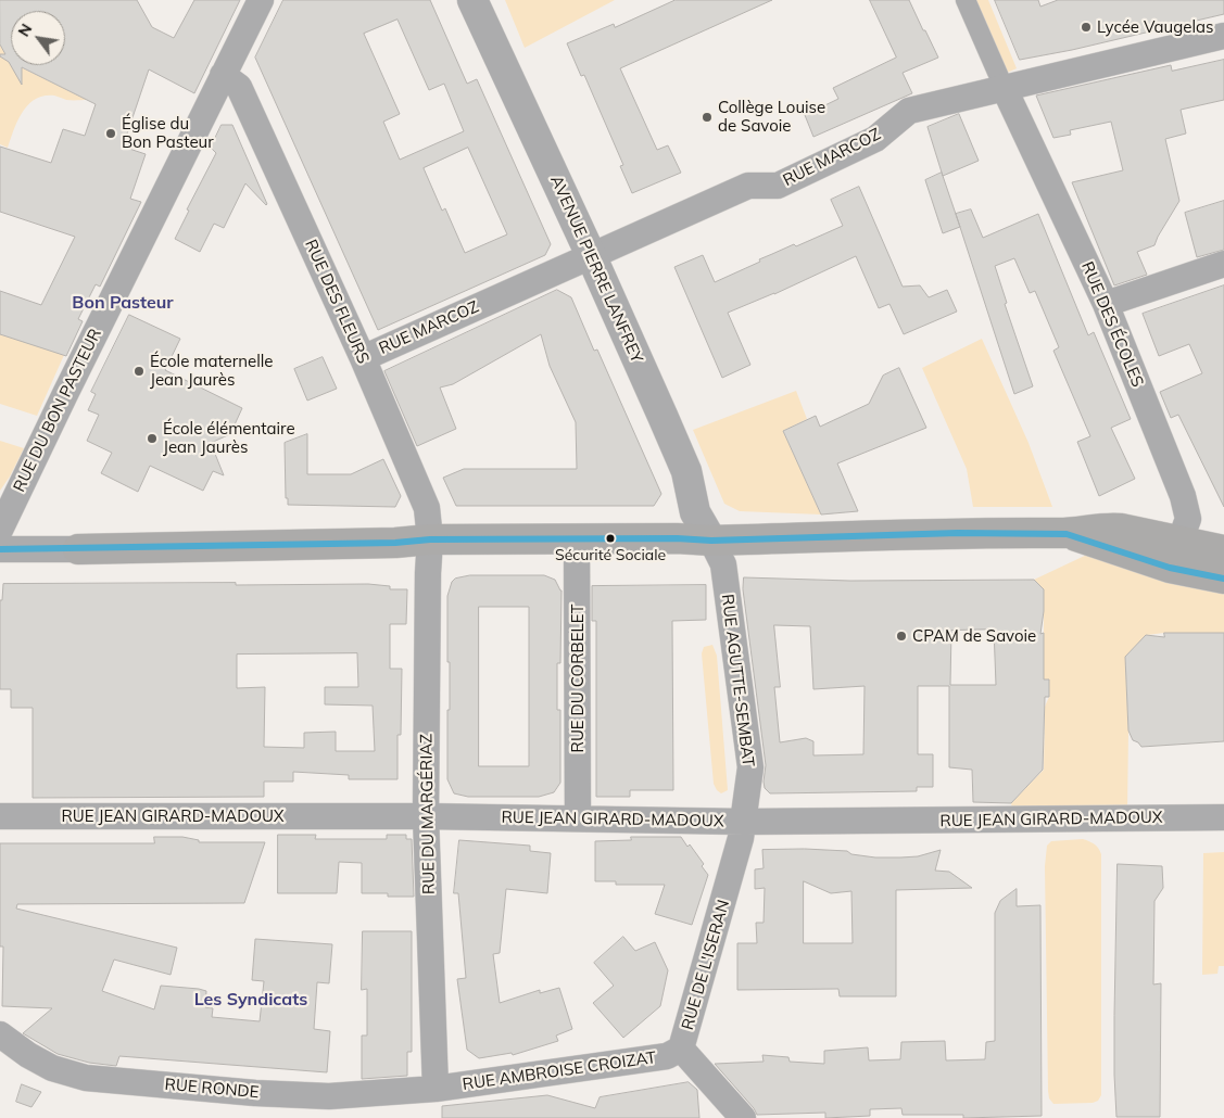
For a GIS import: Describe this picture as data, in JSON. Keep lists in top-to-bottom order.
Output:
{
  "streets": {
    "street": [
      "RUE MARCOZ",
      "AVENUE PIERRE LANFREY",
      "RUE DES FLEURS",
      "RUE DES ÉCOLES",
      "RUE DU BON PASTEUR",
      "RUE DU CORBELET",
      "RUE AGUTTE-SEMBAT",
      "RUE DU MARGÉRIAZ",
      "RUE JEAN GIRARD-MADOUX",
      "RUE DE L'ISERAN",
      "RUE AMBROISE CROIZAT",
      "RUE RONDE"
    ]
  },
  "crossings": [
    ["RUE MARCOZ", "AVENUE PIERRE LANFREY"],
    ["RUE MARCOZ", "RUE DES FLEURS"],
    ["RUE MARCOZ", "RUE DES ÉCOLES"],
    ["AVENUE PIERRE LANFREY", "RUE AGUTTE-SEMBAT"],
    ["RUE DES FLEURS", "RUE DU BON PASTEUR"],
    ["RUE DES FLEURS", "RUE DU MARGÉRIAZ"],
    ["RUE DU CORBELET", "RUE JEAN GIRARD-MADOUX"],
    ["RUE AGUTTE-SEMBAT", "RUE JEAN GIRARD-MADOUX"],
    ["RUE AGUTTE-SEMBAT", "RUE DE L'ISERAN"],
    ["RUE DU MARGÉRIAZ", "RUE JEAN GIRARD-MADOUX"],
    ["RUE DU MARGÉRIAZ", "RUE AMBROISE CROIZAT"],
    ["RUE DU MARGÉRIAZ", "RUE RONDE"],
    ["RUE JEAN GIRARD-MADOUX", "RUE DE L'ISERAN"],
    ["RUE DE L'ISERAN", "RUE AMBROISE CROIZAT"],
    ["RUE AMBROISE CROIZAT", "RUE RONDE"]
  ],
  "districts": ["Bon Pasteur", "Les Syndicats"],
  "places": [
    "Lycée Vaugelas",
    "Collège Louise de Savoie",
    "Église du Bon Pasteur",
    "École maternelle Jean Jaurès",
    "École élémentaire Jean Jaurès",
    "Sécurité Sociale",
    "CPAM de Savoie"
  ],
  "north": "top left"
}
